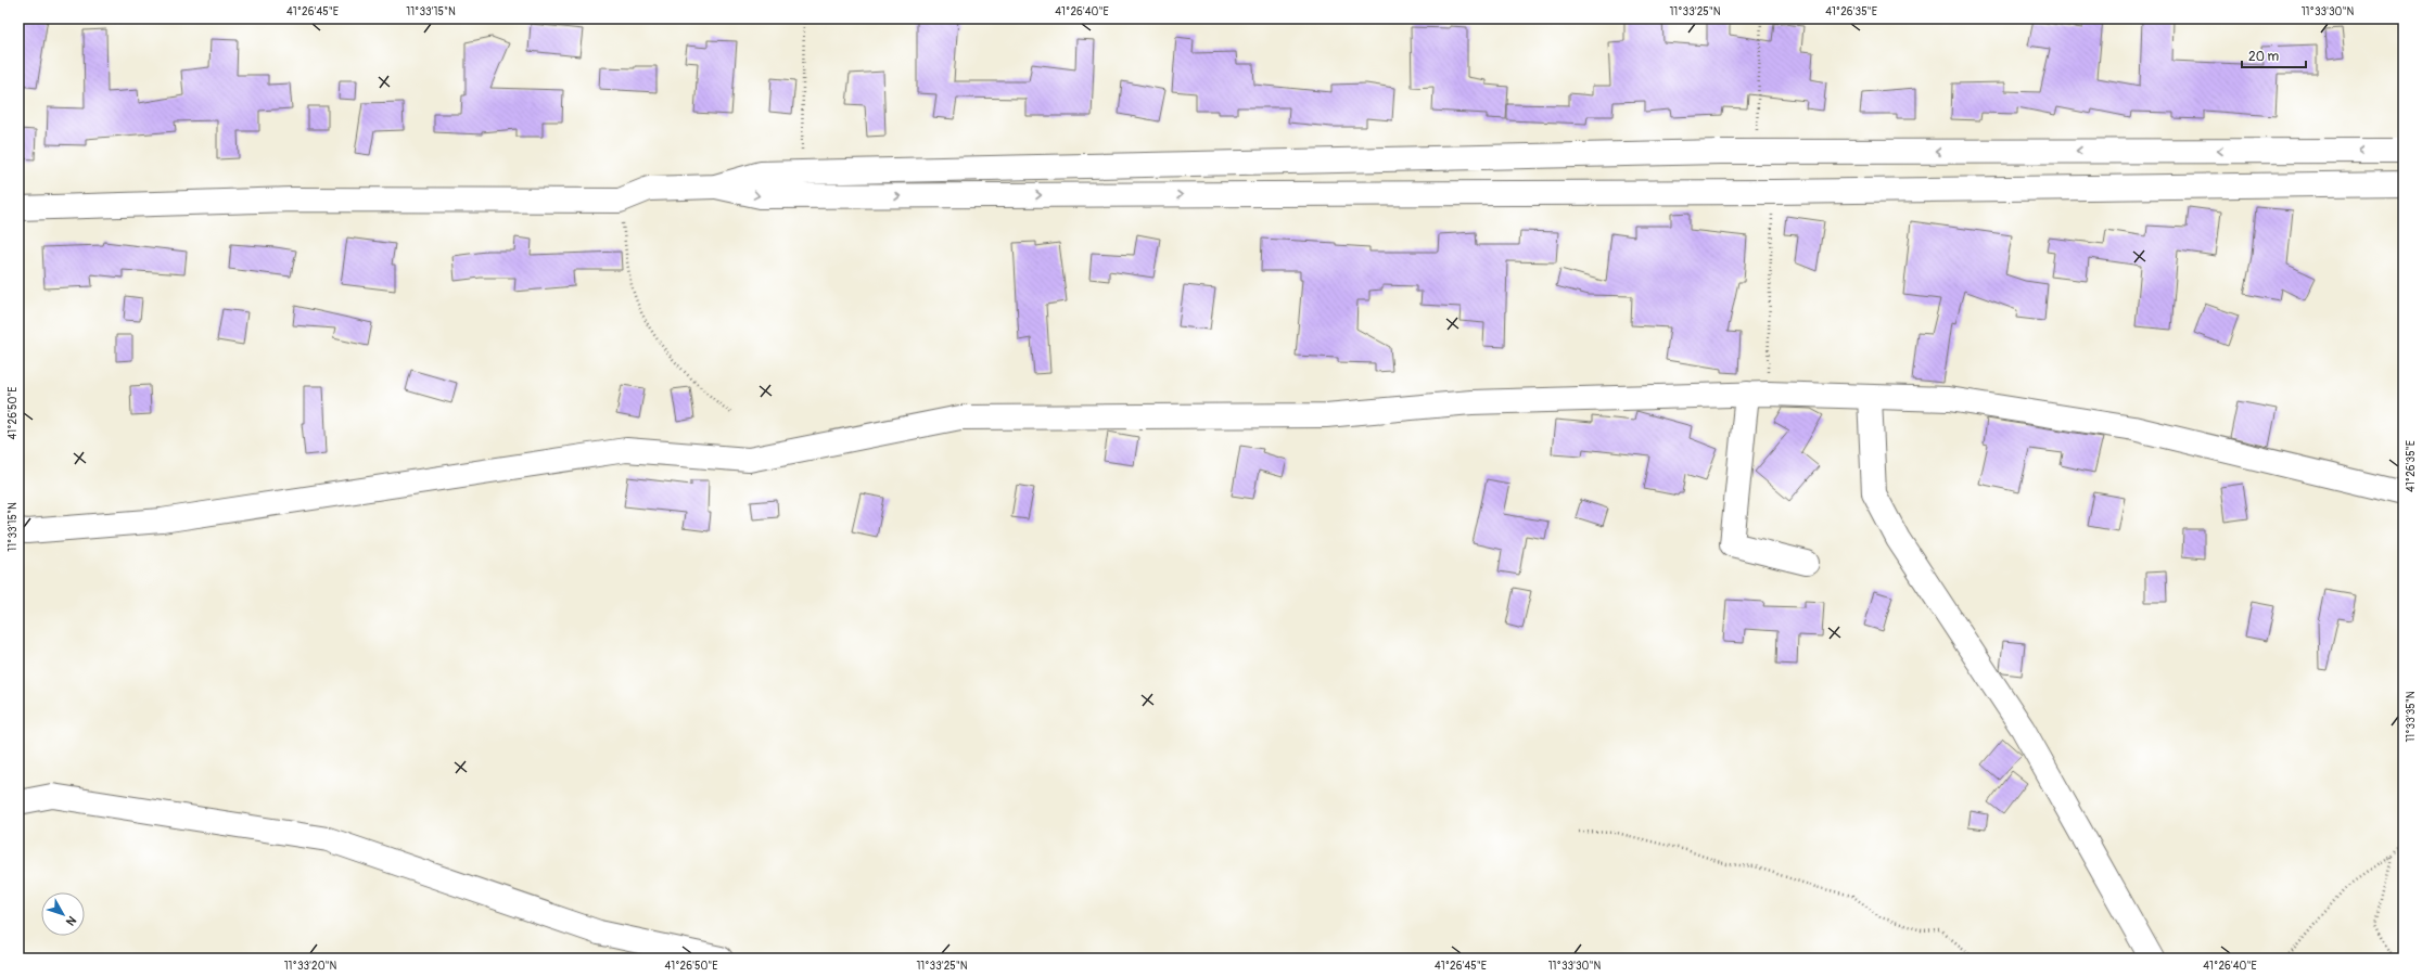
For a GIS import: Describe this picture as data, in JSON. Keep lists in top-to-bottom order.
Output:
{
  "scale_bar": "20 m",
  "north": "bottom right",
  "coordinates": [
    "41°26'45\"E",
    "11°33'15\"N",
    "41°26'40\"E",
    "11°33'25\"N",
    "41°26'35\"E",
    "11°33'30\"N",
    "41°26'50\"E",
    "11°33'35\"N",
    "11°33'20\"N"
  ]
}
